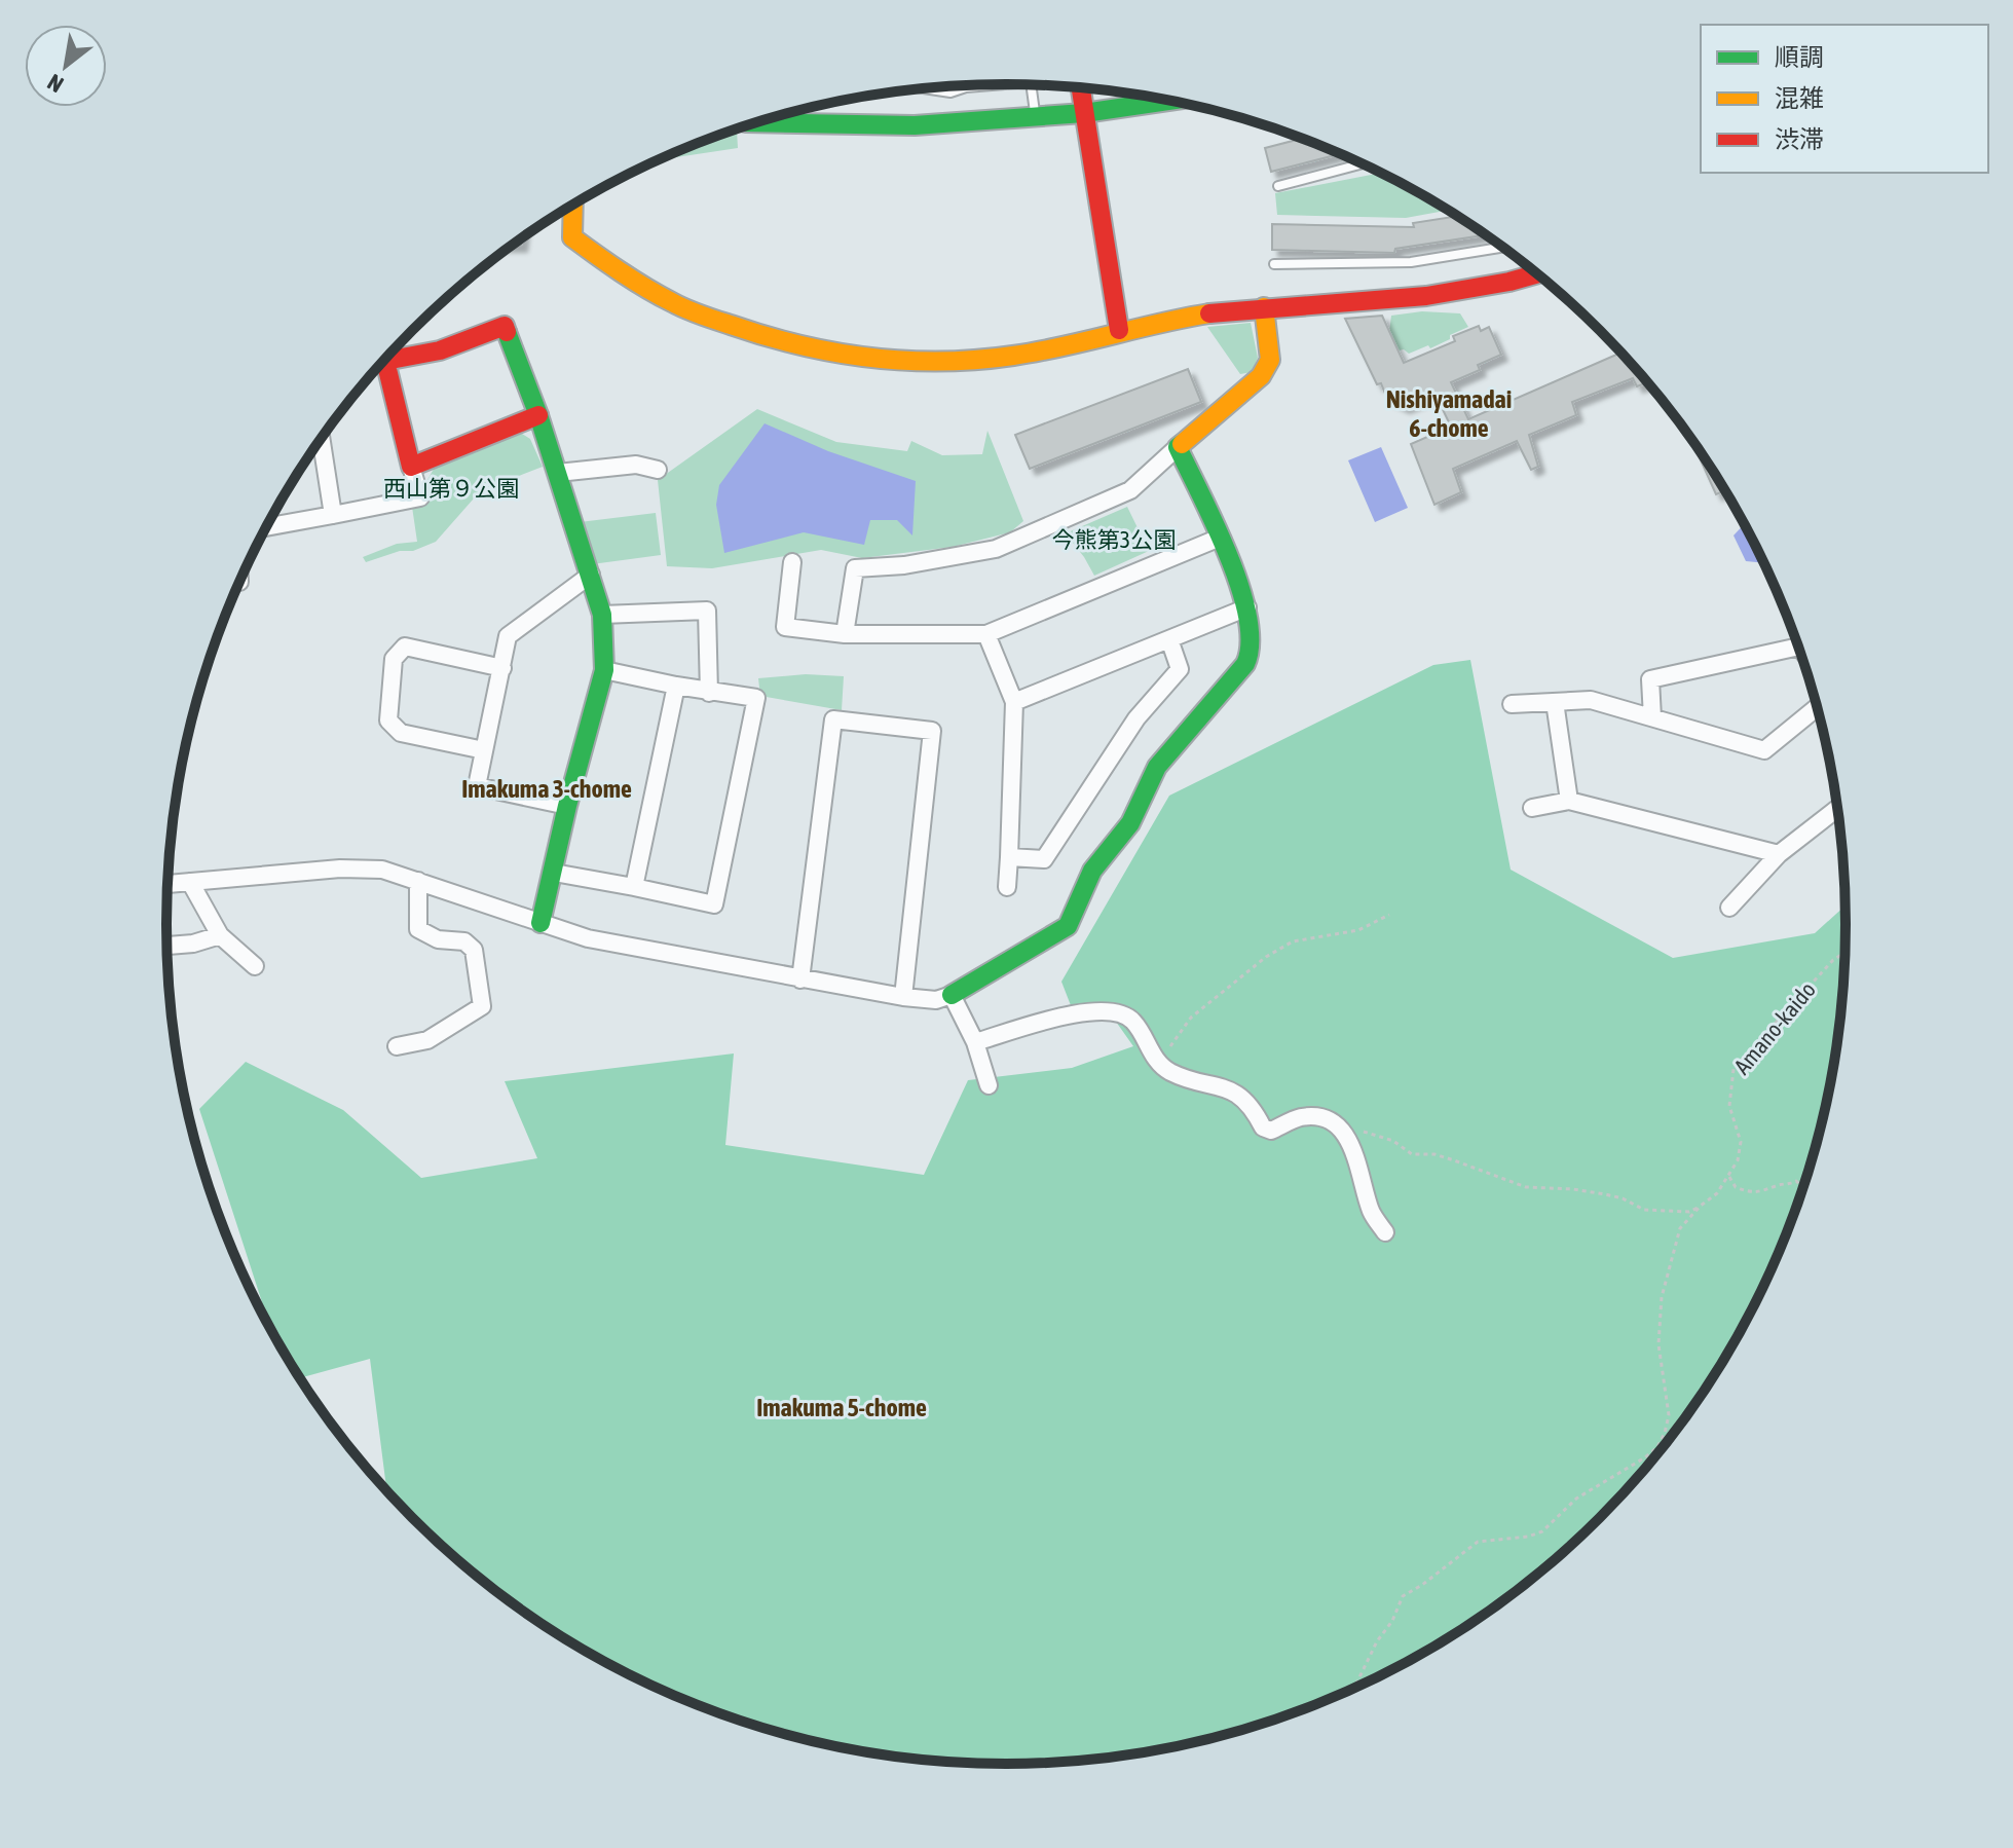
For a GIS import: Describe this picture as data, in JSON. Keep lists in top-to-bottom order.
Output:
{
  "streets": {
    "path": ["Amano-kaido"]
  },
  "districts": ["Nishiyamadai 6-chome", "Imakuma 3-chome", "Imakuma 5-chome"],
  "parks": ["西山第９公園", "今熊第3公園"],
  "legend": ["順調", "混雑", "渋滞"],
  "north": "bottom left"
}
